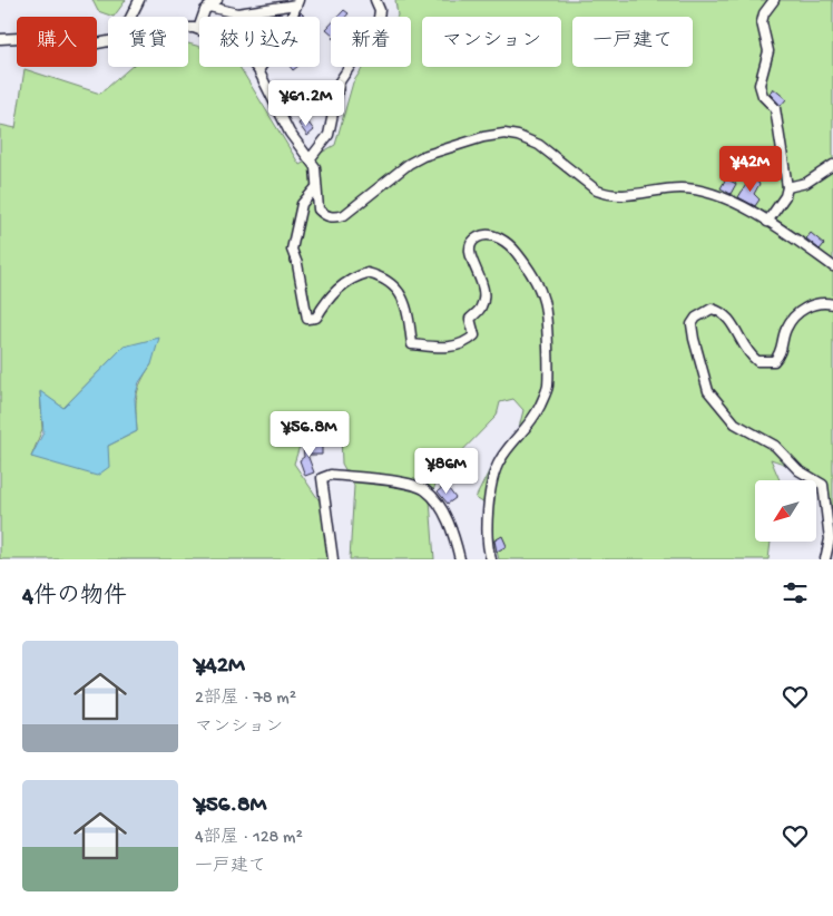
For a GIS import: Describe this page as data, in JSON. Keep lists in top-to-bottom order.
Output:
{
  "north": "bottom left",
  "page": {
    "chip": [
      "購入",
      "賃貸",
      "絞り込み",
      "新着",
      "マンション",
      "一戸建て"
    ],
    "price": [
      "¥61.2M",
      "¥42M",
      "¥56.8M",
      "¥86M"
    ],
    "heading": "4件の物件",
    "list": [
      {
        "name": "¥42M",
        "note": "2部屋 · 78 m² · マンション"
      },
      {
        "name": "¥56.8M",
        "note": "4部屋 · 128 m² · 一戸建て"
      }
    ]
  }
}
